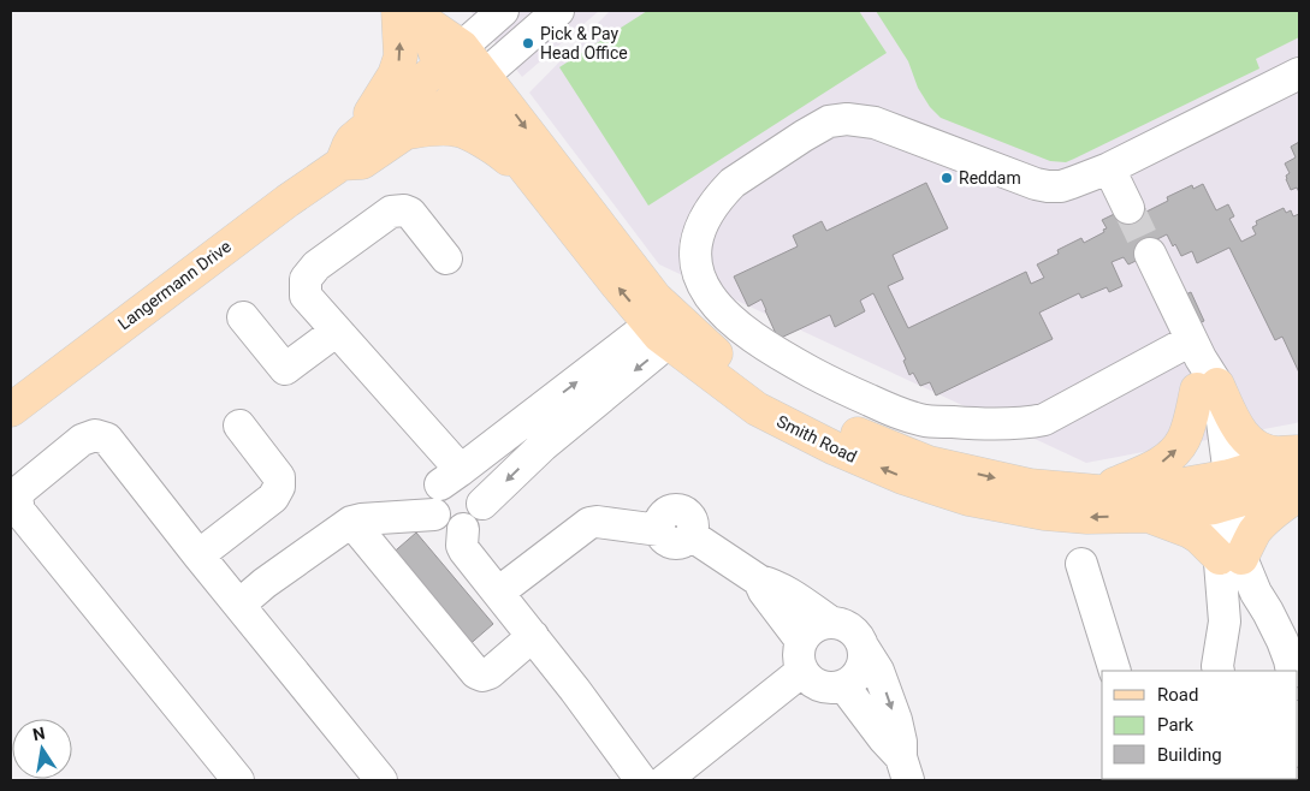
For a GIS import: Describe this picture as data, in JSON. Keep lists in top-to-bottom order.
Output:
{
  "streets": {
    "main road": ["Langermann Drive", "Smith Road"]
  },
  "crossings": [
    ["Langermann Drive", "Smith Road"]
  ],
  "places": ["Pick & Pay Head Office", "Reddam"],
  "legend": ["Road", "Park", "Building"],
  "north": "top"
}
